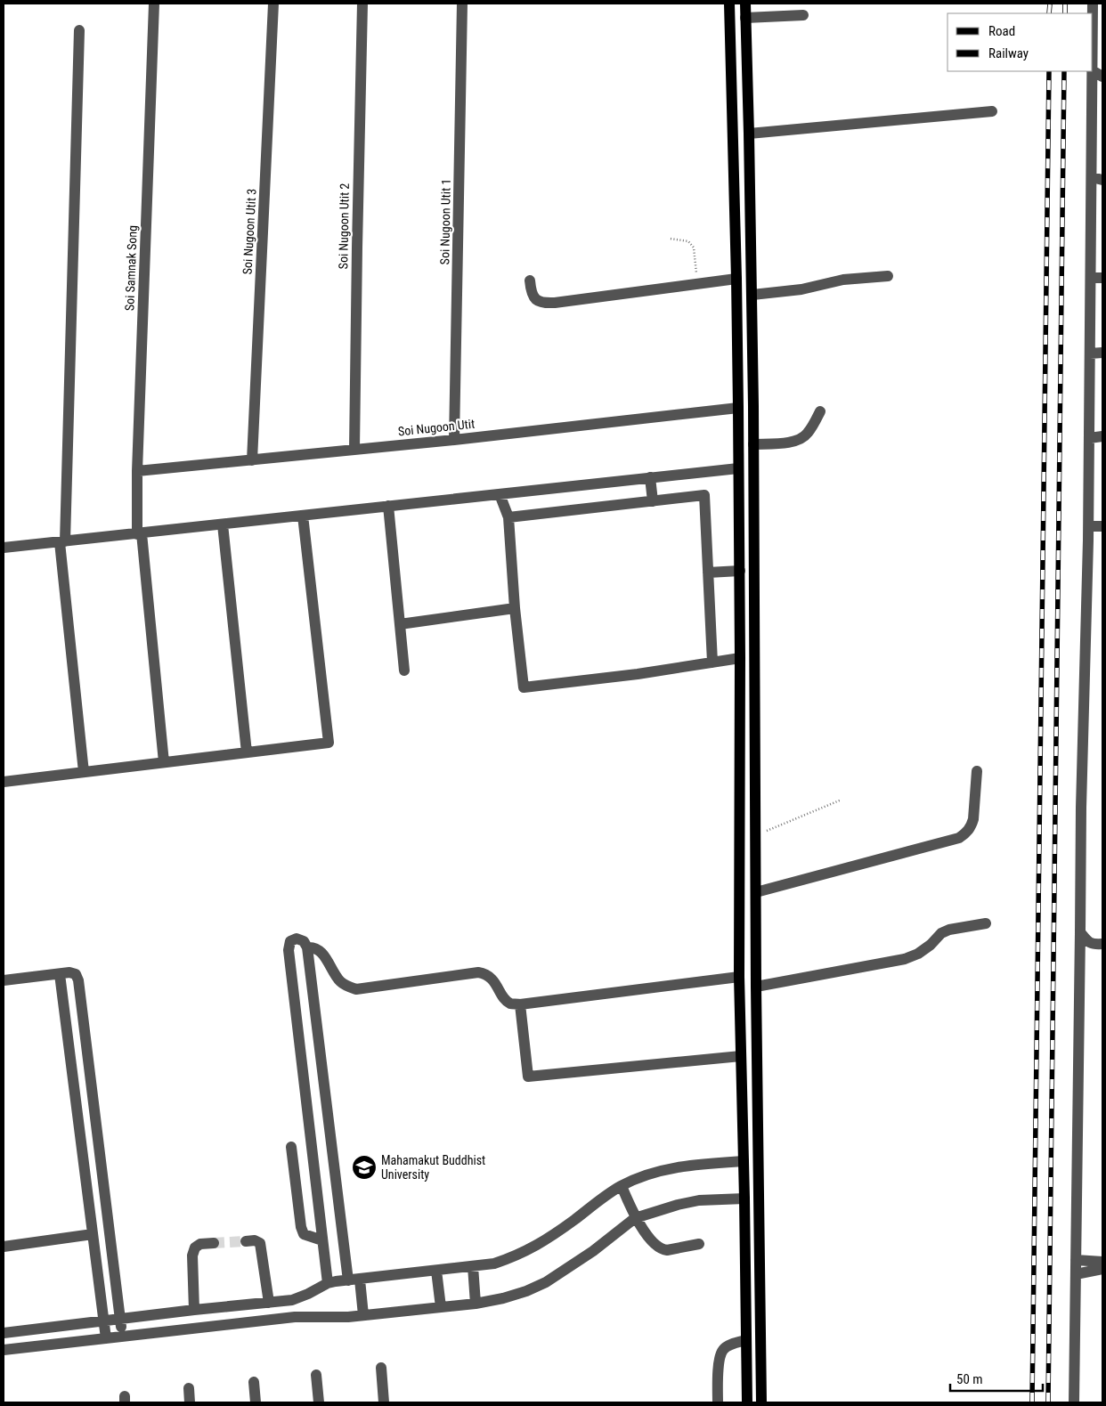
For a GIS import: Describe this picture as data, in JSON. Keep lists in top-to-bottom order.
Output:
{
  "streets": {
    "street": [
      "Soi Nugoon Utit 1",
      "Soi Nugoon Utit 2",
      "Soi Nugoon Utit 3",
      "Soi Samnak Song",
      "Soi Nugoon Utit"
    ]
  },
  "crossings": [
    ["Soi Nugoon Utit 1", "Soi Nugoon Utit"],
    ["Soi Nugoon Utit 2", "Soi Nugoon Utit"],
    ["Soi Nugoon Utit 3", "Soi Nugoon Utit"],
    ["Soi Samnak Song", "Soi Nugoon Utit"]
  ],
  "places": {
    "school or university": ["Mahamakut Buddhist University"]
  },
  "legend": ["Road", "Railway"],
  "scale_bar": "50 m"
}
